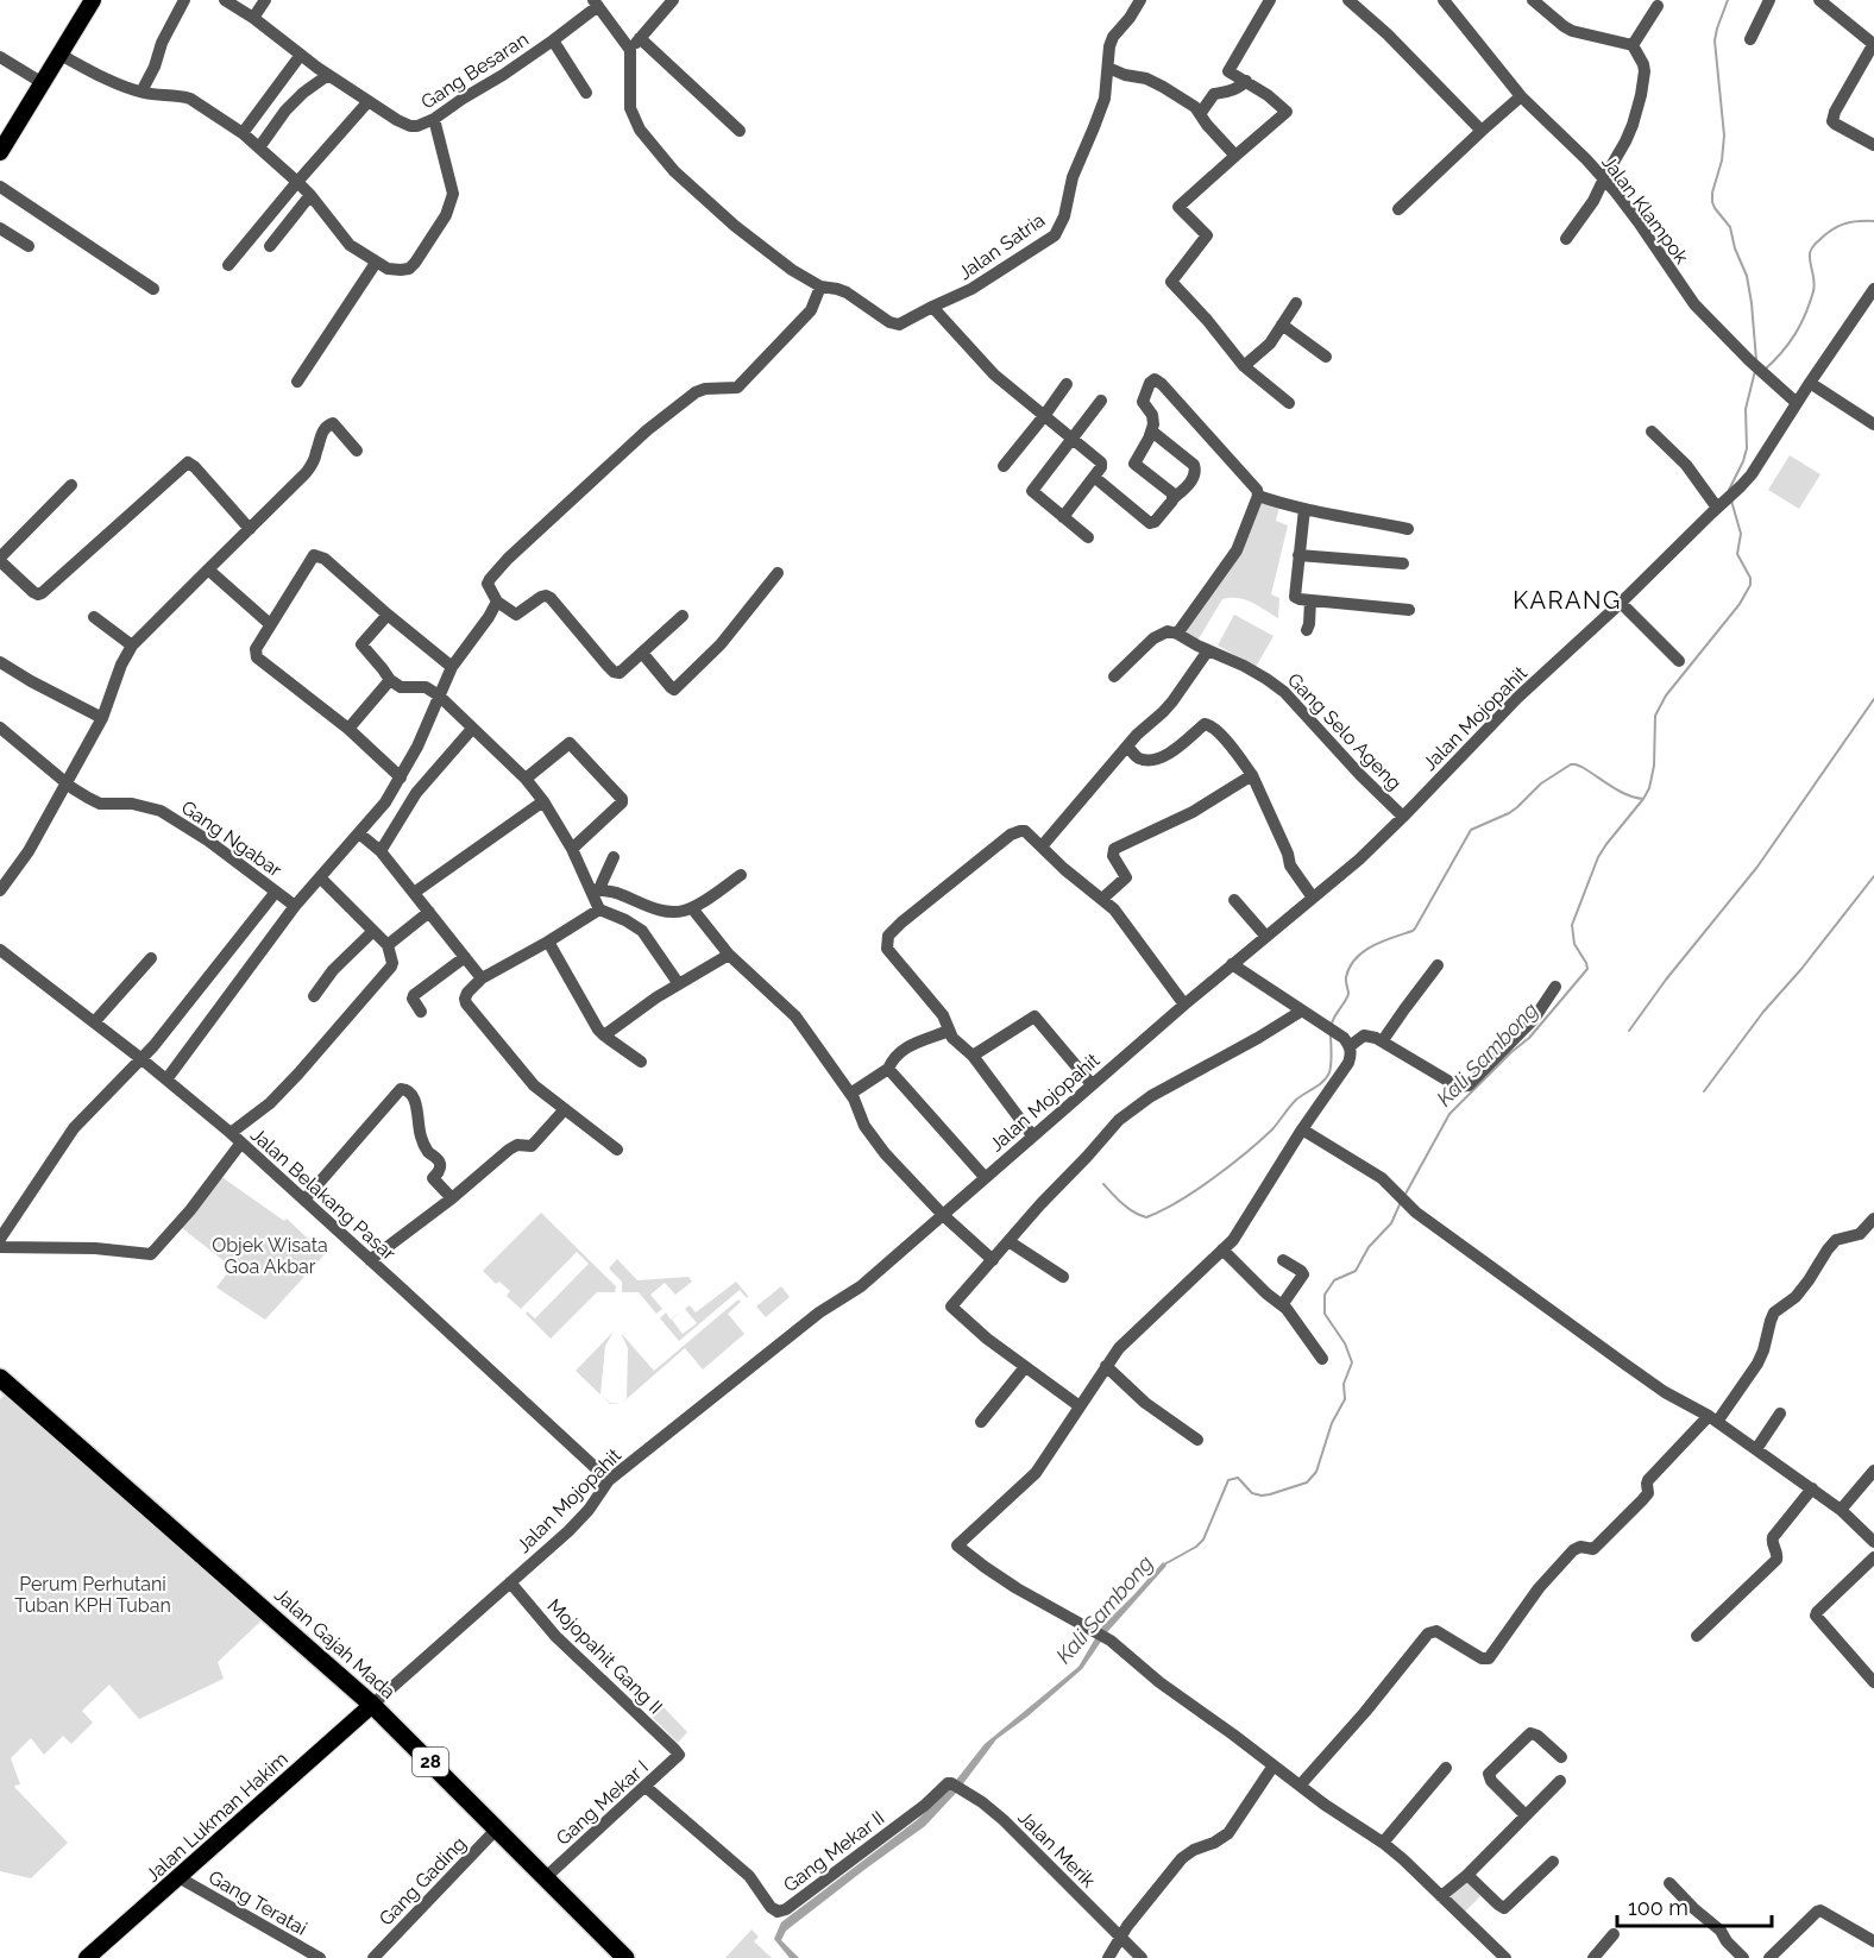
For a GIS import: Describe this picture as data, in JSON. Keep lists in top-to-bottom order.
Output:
{
  "streets": {
    "highway": ["Jalan Gajah Mada", "28"],
    "main road": ["Jalan Lukman Hakim"],
    "street": [
      "Gang Besaran",
      "Jalan Klampok",
      "Jalan Satria",
      "Jalan Mojopahit",
      "Gang Selo Ageng",
      "Gang Ngabar",
      "Jalan Belakang Pasar",
      "Mojopahit Gang II",
      "Gang Mekar I",
      "Jalan Merik",
      "Gang Mekar II",
      "Gang Gading",
      "Gang Teratai"
    ]
  },
  "crossings": [
    ["Jalan Klampok", "Jalan Mojopahit"],
    ["Jalan Mojopahit", "Gang Selo Ageng"],
    ["Jalan Mojopahit", "Jalan Belakang Pasar"],
    ["Jalan Mojopahit", "Jalan Gajah Mada"],
    ["Jalan Mojopahit", "Mojopahit Gang II"],
    ["Jalan Mojopahit", "Jalan Lukman Hakim"],
    ["Jalan Gajah Mada", "Gang Mekar I"],
    ["Jalan Gajah Mada", "Jalan Lukman Hakim"],
    ["Jalan Gajah Mada", "Gang Gading"],
    ["Mojopahit Gang II", "Gang Mekar I"],
    ["Gang Mekar I", "Gang Mekar II"],
    ["Jalan Lukman Hakim", "Gang Teratai"],
    ["Jalan Merik", "Gang Mekar II"]
  ],
  "districts": ["KARANG"],
  "water": ["Kali Sambong"],
  "parks": ["Objek Wisata Goa Akbar", "Perum Perhutani Tuban KPH Tuban"],
  "scale_bar": "100 m"
}
